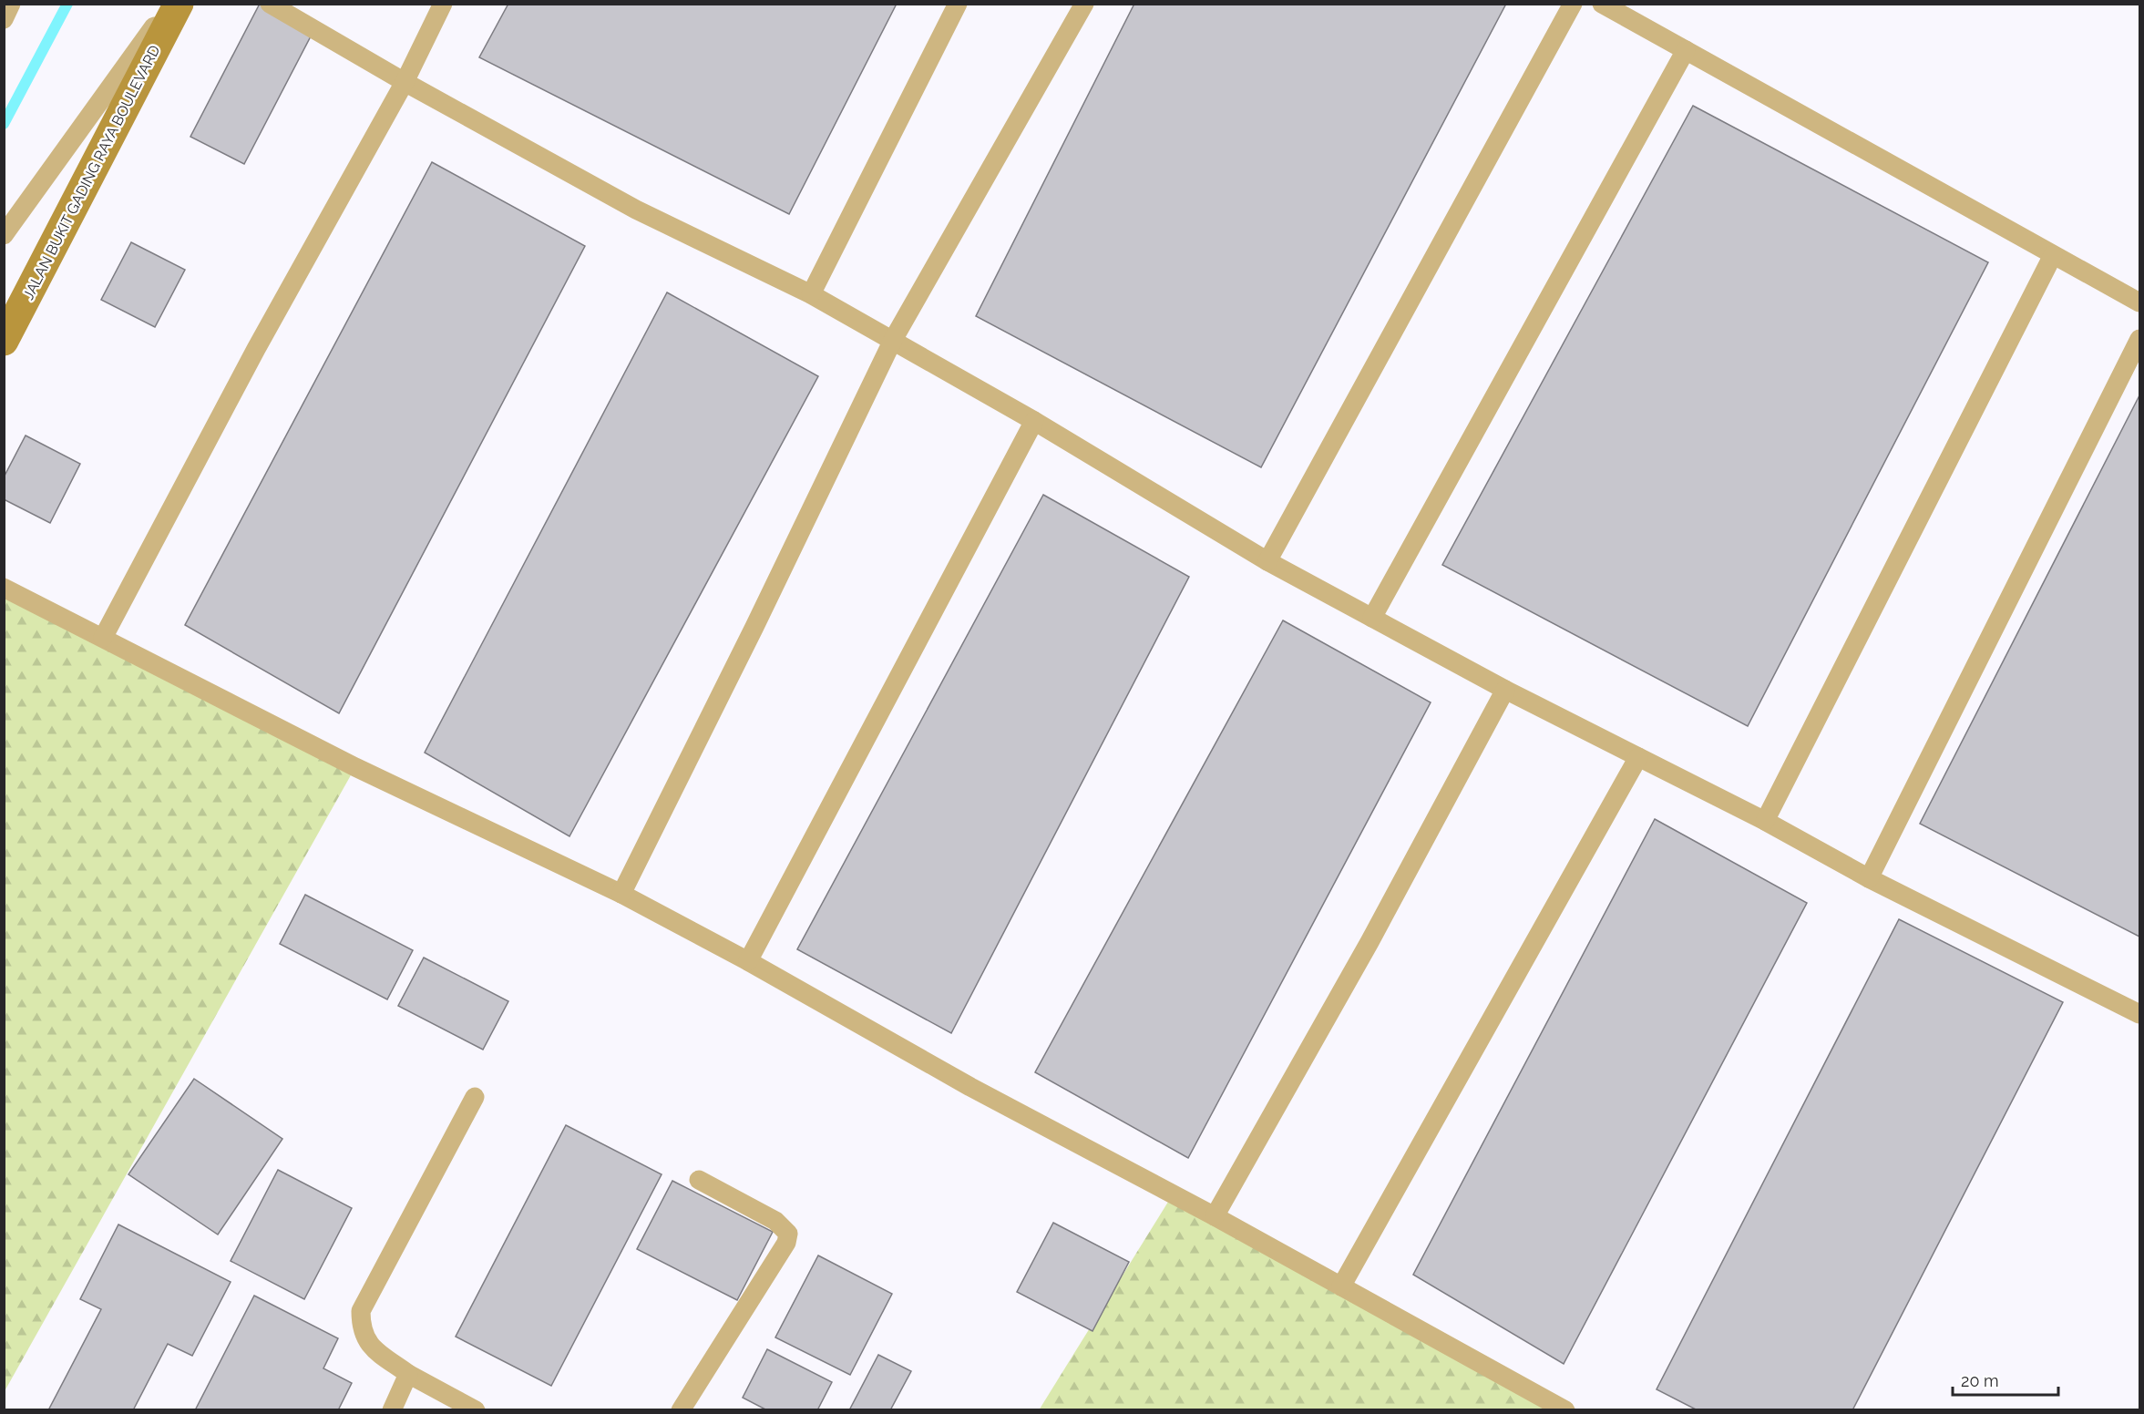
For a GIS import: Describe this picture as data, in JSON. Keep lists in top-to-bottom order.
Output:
{
  "streets": {
    "street": ["JALAN BUKIT GADING RAYA BOULEVARD"]
  },
  "scale_bar": "20 m"
}
